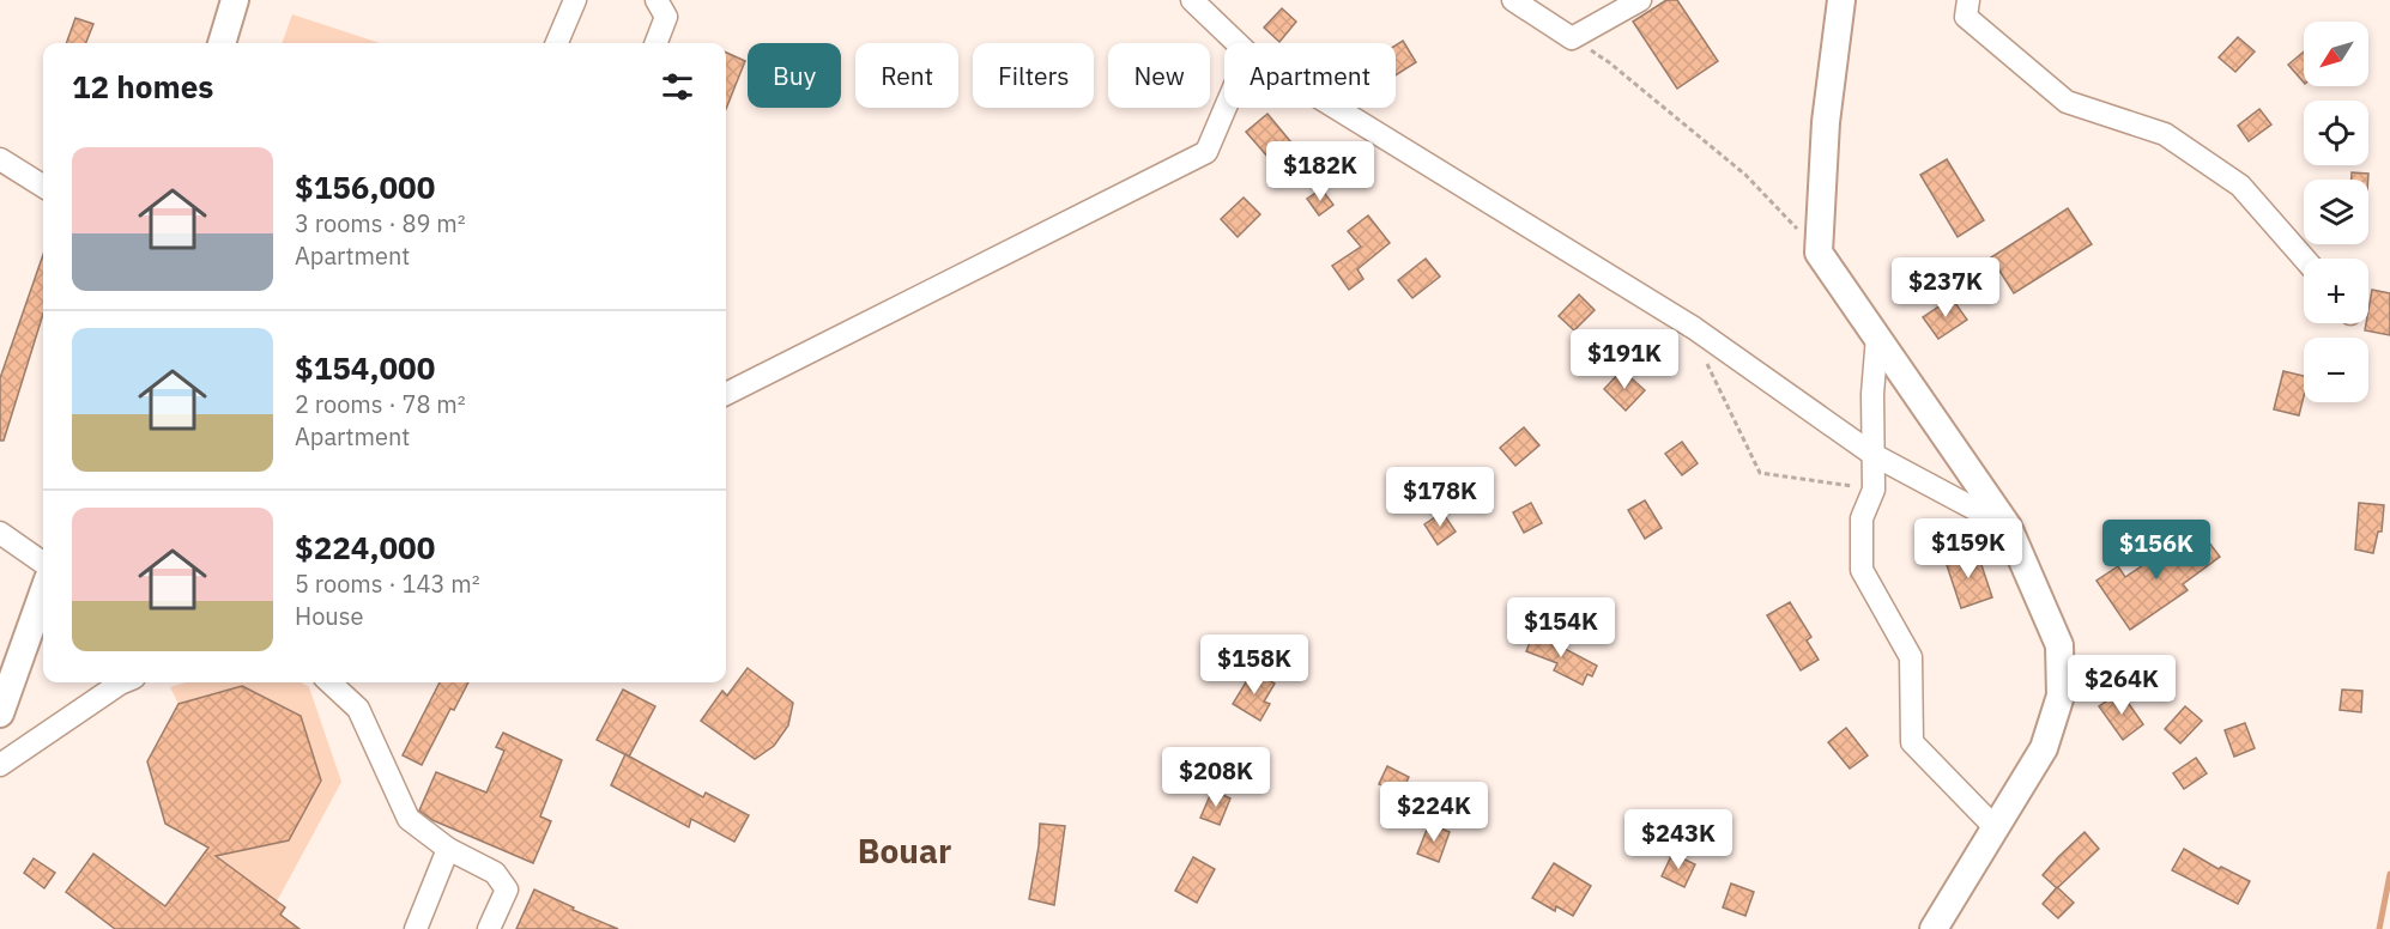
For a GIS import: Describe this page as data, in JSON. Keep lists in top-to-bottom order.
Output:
{
  "districts": ["Bouar"],
  "north": "bottom left",
  "page": {
    "map_buttons": ["+", "−"],
    "chip": [
      "Buy",
      "Rent",
      "Filters",
      "New",
      "Apartment"
    ],
    "heading": "12 homes",
    "list": [
      {
        "name": "$156,000",
        "note": "3 rooms · 89 m² · Apartment"
      },
      {
        "name": "$154,000",
        "note": "2 rooms · 78 m² · Apartment"
      },
      {
        "name": "$224,000",
        "note": "5 rooms · 143 m² · House"
      }
    ],
    "price": [
      "$182K",
      "$237K",
      "$191K",
      "$178K",
      "$159K",
      "$156K",
      "$154K",
      "$158K",
      "$264K",
      "$208K",
      "$224K",
      "$243K"
    ]
  }
}
